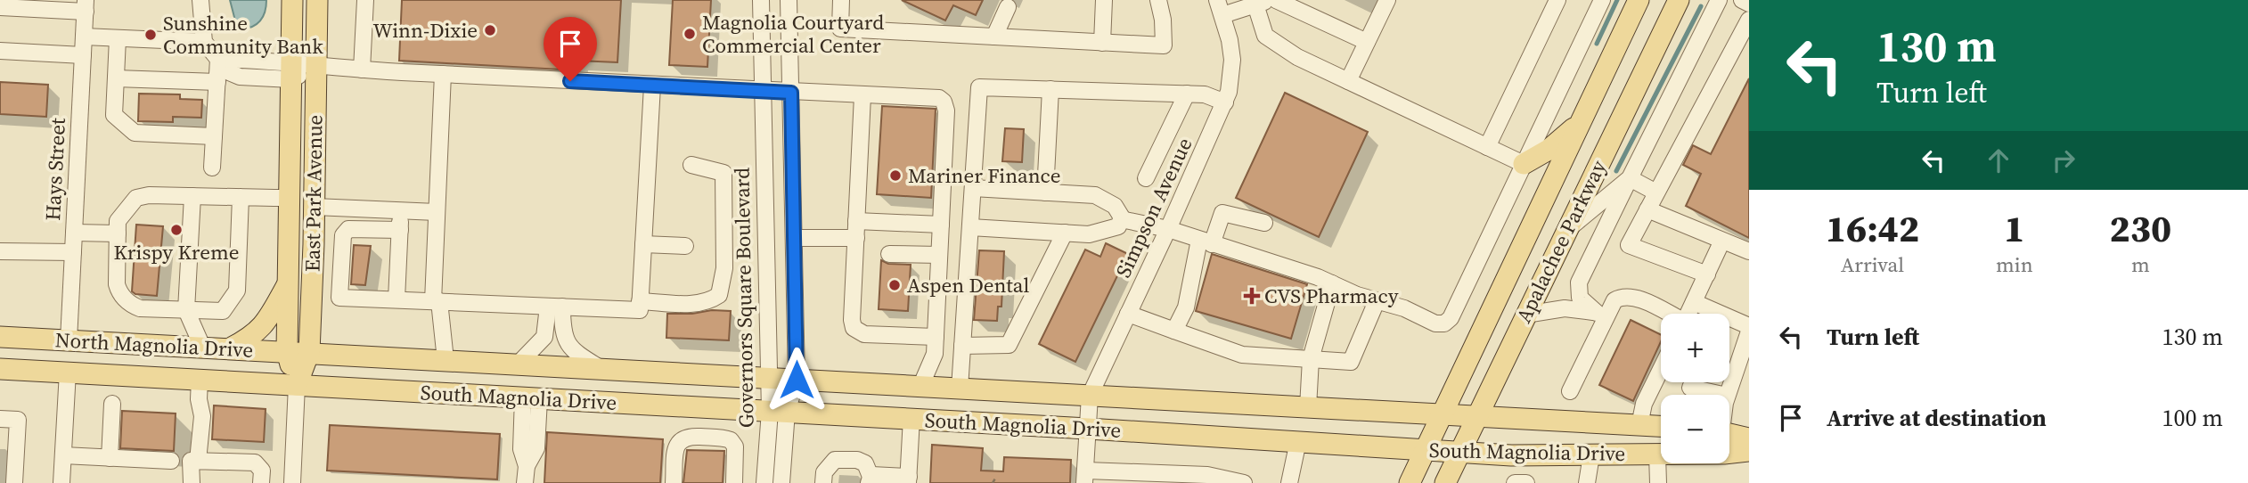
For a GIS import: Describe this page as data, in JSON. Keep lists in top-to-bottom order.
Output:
{
  "streets": {
    "main road": [
      "East Park Avenue",
      "Apalachee Parkway",
      "North Magnolia Drive",
      "South Magnolia Drive"
    ],
    "street": ["Hays Street", "Simpson Avenue", "Governors Square Boulevard"]
  },
  "crossings": [
    ["Hays Street", "North Magnolia Drive"],
    ["East Park Avenue", "North Magnolia Drive"],
    ["East Park Avenue", "South Magnolia Drive"],
    ["Simpson Avenue", "South Magnolia Drive"],
    ["Apalachee Parkway", "South Magnolia Drive"],
    ["Governors Square Boulevard", "South Magnolia Drive"],
    ["North Magnolia Drive", "South Magnolia Drive"]
  ],
  "places": {
    "other": [
      "Winn-Dixie",
      "Magnolia Courtyard Commercial Center",
      "Sunshine Community Bank",
      "Mariner Finance",
      "Krispy Kreme",
      "Aspen Dental"
    ],
    "health": ["CVS Pharmacy"]
  },
  "page": {
    "turn": ["130 m", "Turn left"],
    "eta": [
      "16:42",
      "Arrival",
      "1",
      "min",
      "230",
      "m"
    ],
    "list": [
      {
        "name": "Turn left",
        "value": "130 m"
      },
      {
        "name": "Arrive at destination",
        "value": "100 m"
      }
    ],
    "map_buttons": ["+", "−"]
  }
}
